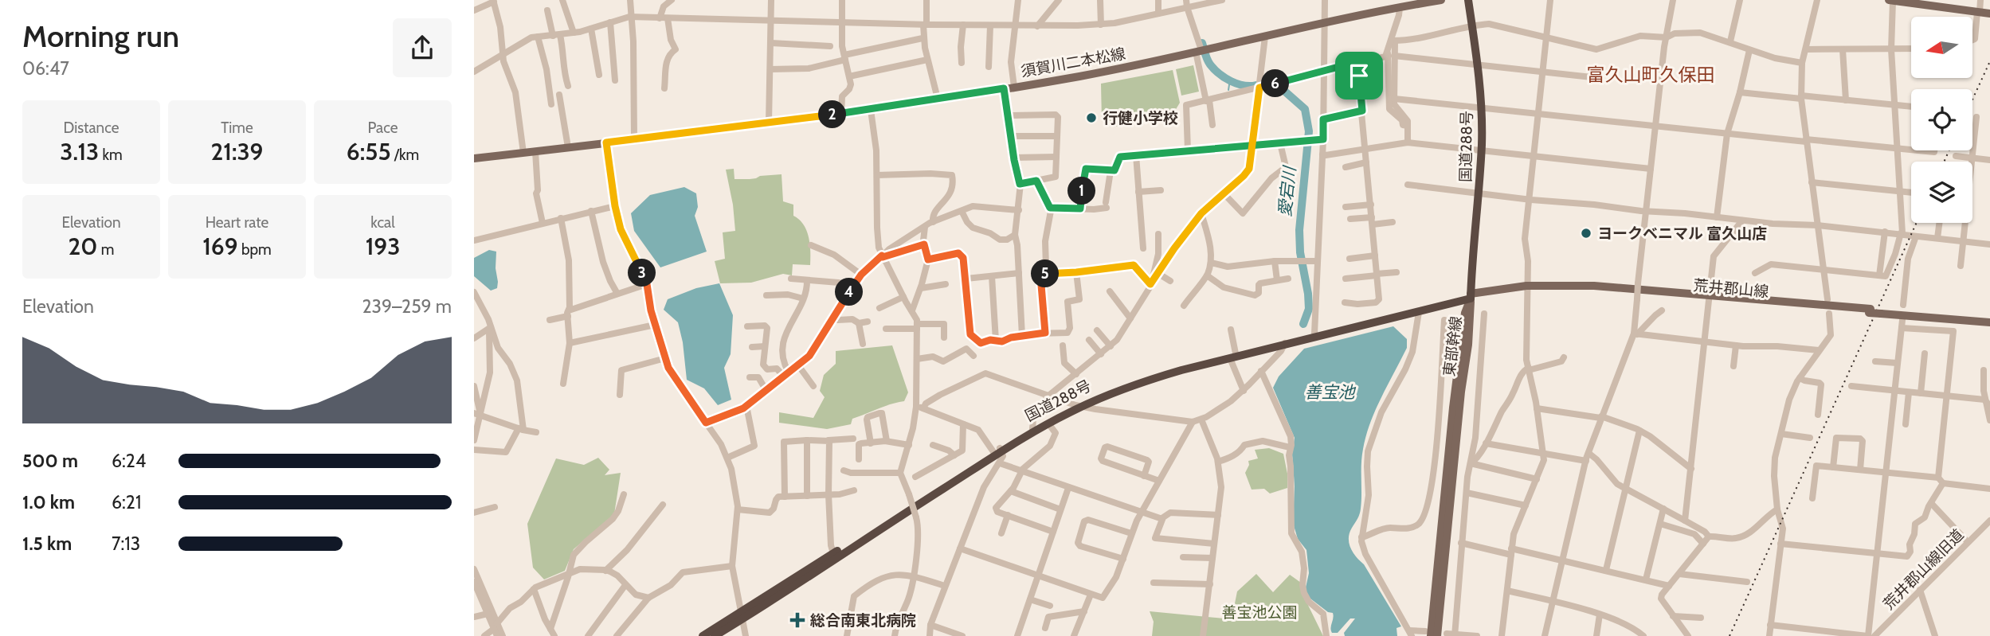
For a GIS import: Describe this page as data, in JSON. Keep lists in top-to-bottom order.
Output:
{
  "streets": {
    "highway": ["国道288号"],
    "main road": ["須賀川二本松線", "荒井郡山線", "東部幹線"],
    "street": ["荒井郡山線旧道"]
  },
  "crossings": [
    ["国道288号", "荒井郡山線"],
    ["国道288号", "東部幹線"],
    ["荒井郡山線", "東部幹線"]
  ],
  "districts": ["富久山町久保田"],
  "water": ["愛宕川", "善宝池"],
  "parks": ["善宝池公園"],
  "places": {
    "other": ["行健小学校", "ヨークベニマル 富久山店"],
    "health": ["総合南東北病院"]
  },
  "north": "left",
  "page": {
    "heading": ["Morning run", "06:47"],
    "pins": [
      "6",
      "2",
      "1",
      "3",
      "5",
      "4"
    ],
    "stats": [
      ["Distance", "3.13 km"],
      ["Time", "21:39"],
      ["Pace", "6:55 /km"],
      ["Elevation", "20 m"],
      ["Heart rate", "169 bpm"],
      ["kcal", "193"]
    ],
    "chart": ["Elevation", "239–259 m"],
    "list": [
      {
        "name": "500 m",
        "note": "6:24"
      },
      {
        "name": "1.0 km",
        "note": "6:21"
      },
      {
        "name": "1.5 km",
        "note": "7:13"
      }
    ]
  }
}
